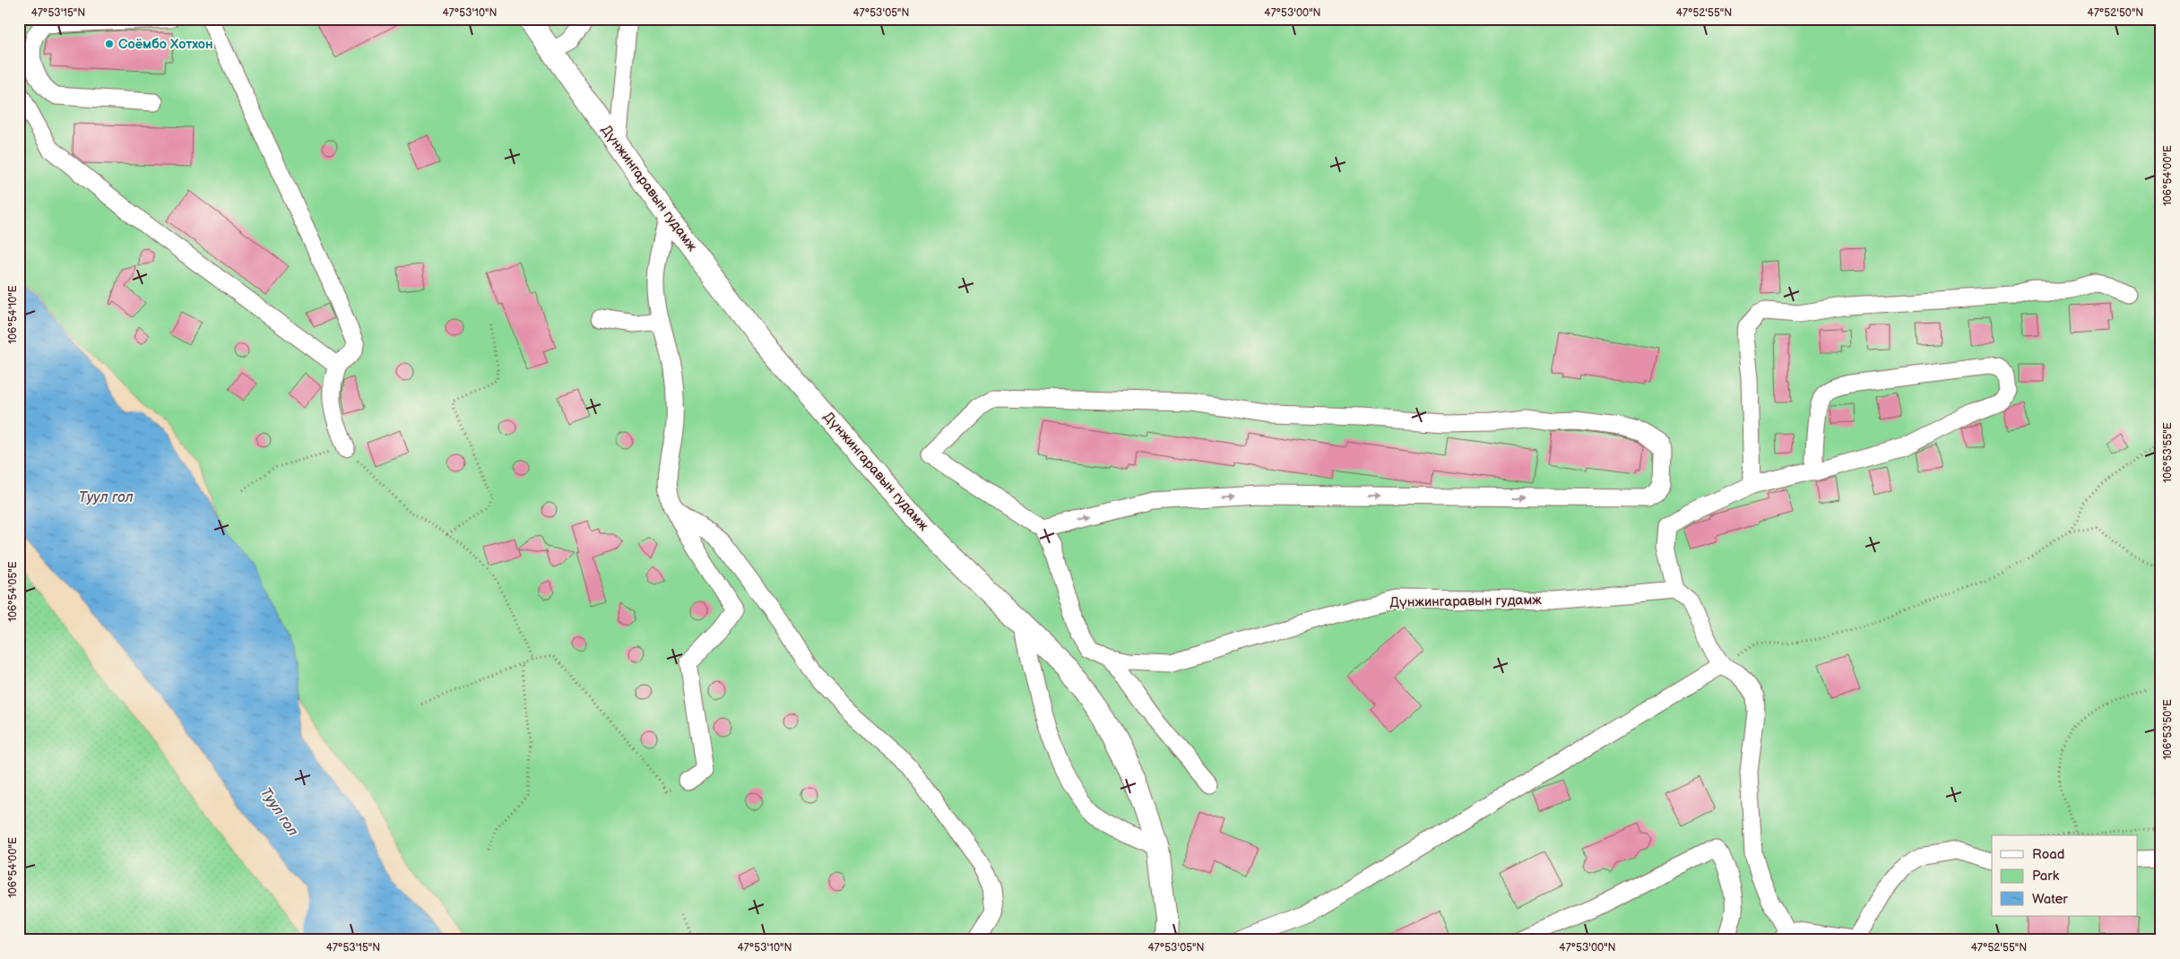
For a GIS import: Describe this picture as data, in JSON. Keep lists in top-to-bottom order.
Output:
{
  "streets": {
    "main road": ["Дүнжингаравын гудамж"]
  },
  "water": ["Туул гол"],
  "places": ["Соёмбо Хотхон"],
  "legend": ["Road", "Park", "Water"],
  "coordinates": [
    "47°53'15\"N",
    "47°53'10\"N",
    "47°53'05\"N",
    "47°53'00\"N",
    "47°52'55\"N",
    "47°52'50\"N",
    "106°54'00\"E",
    "106°54'10\"E",
    "106°53'55\"E",
    "106°54'05\"E",
    "106°53'50\"E"
  ]
}
